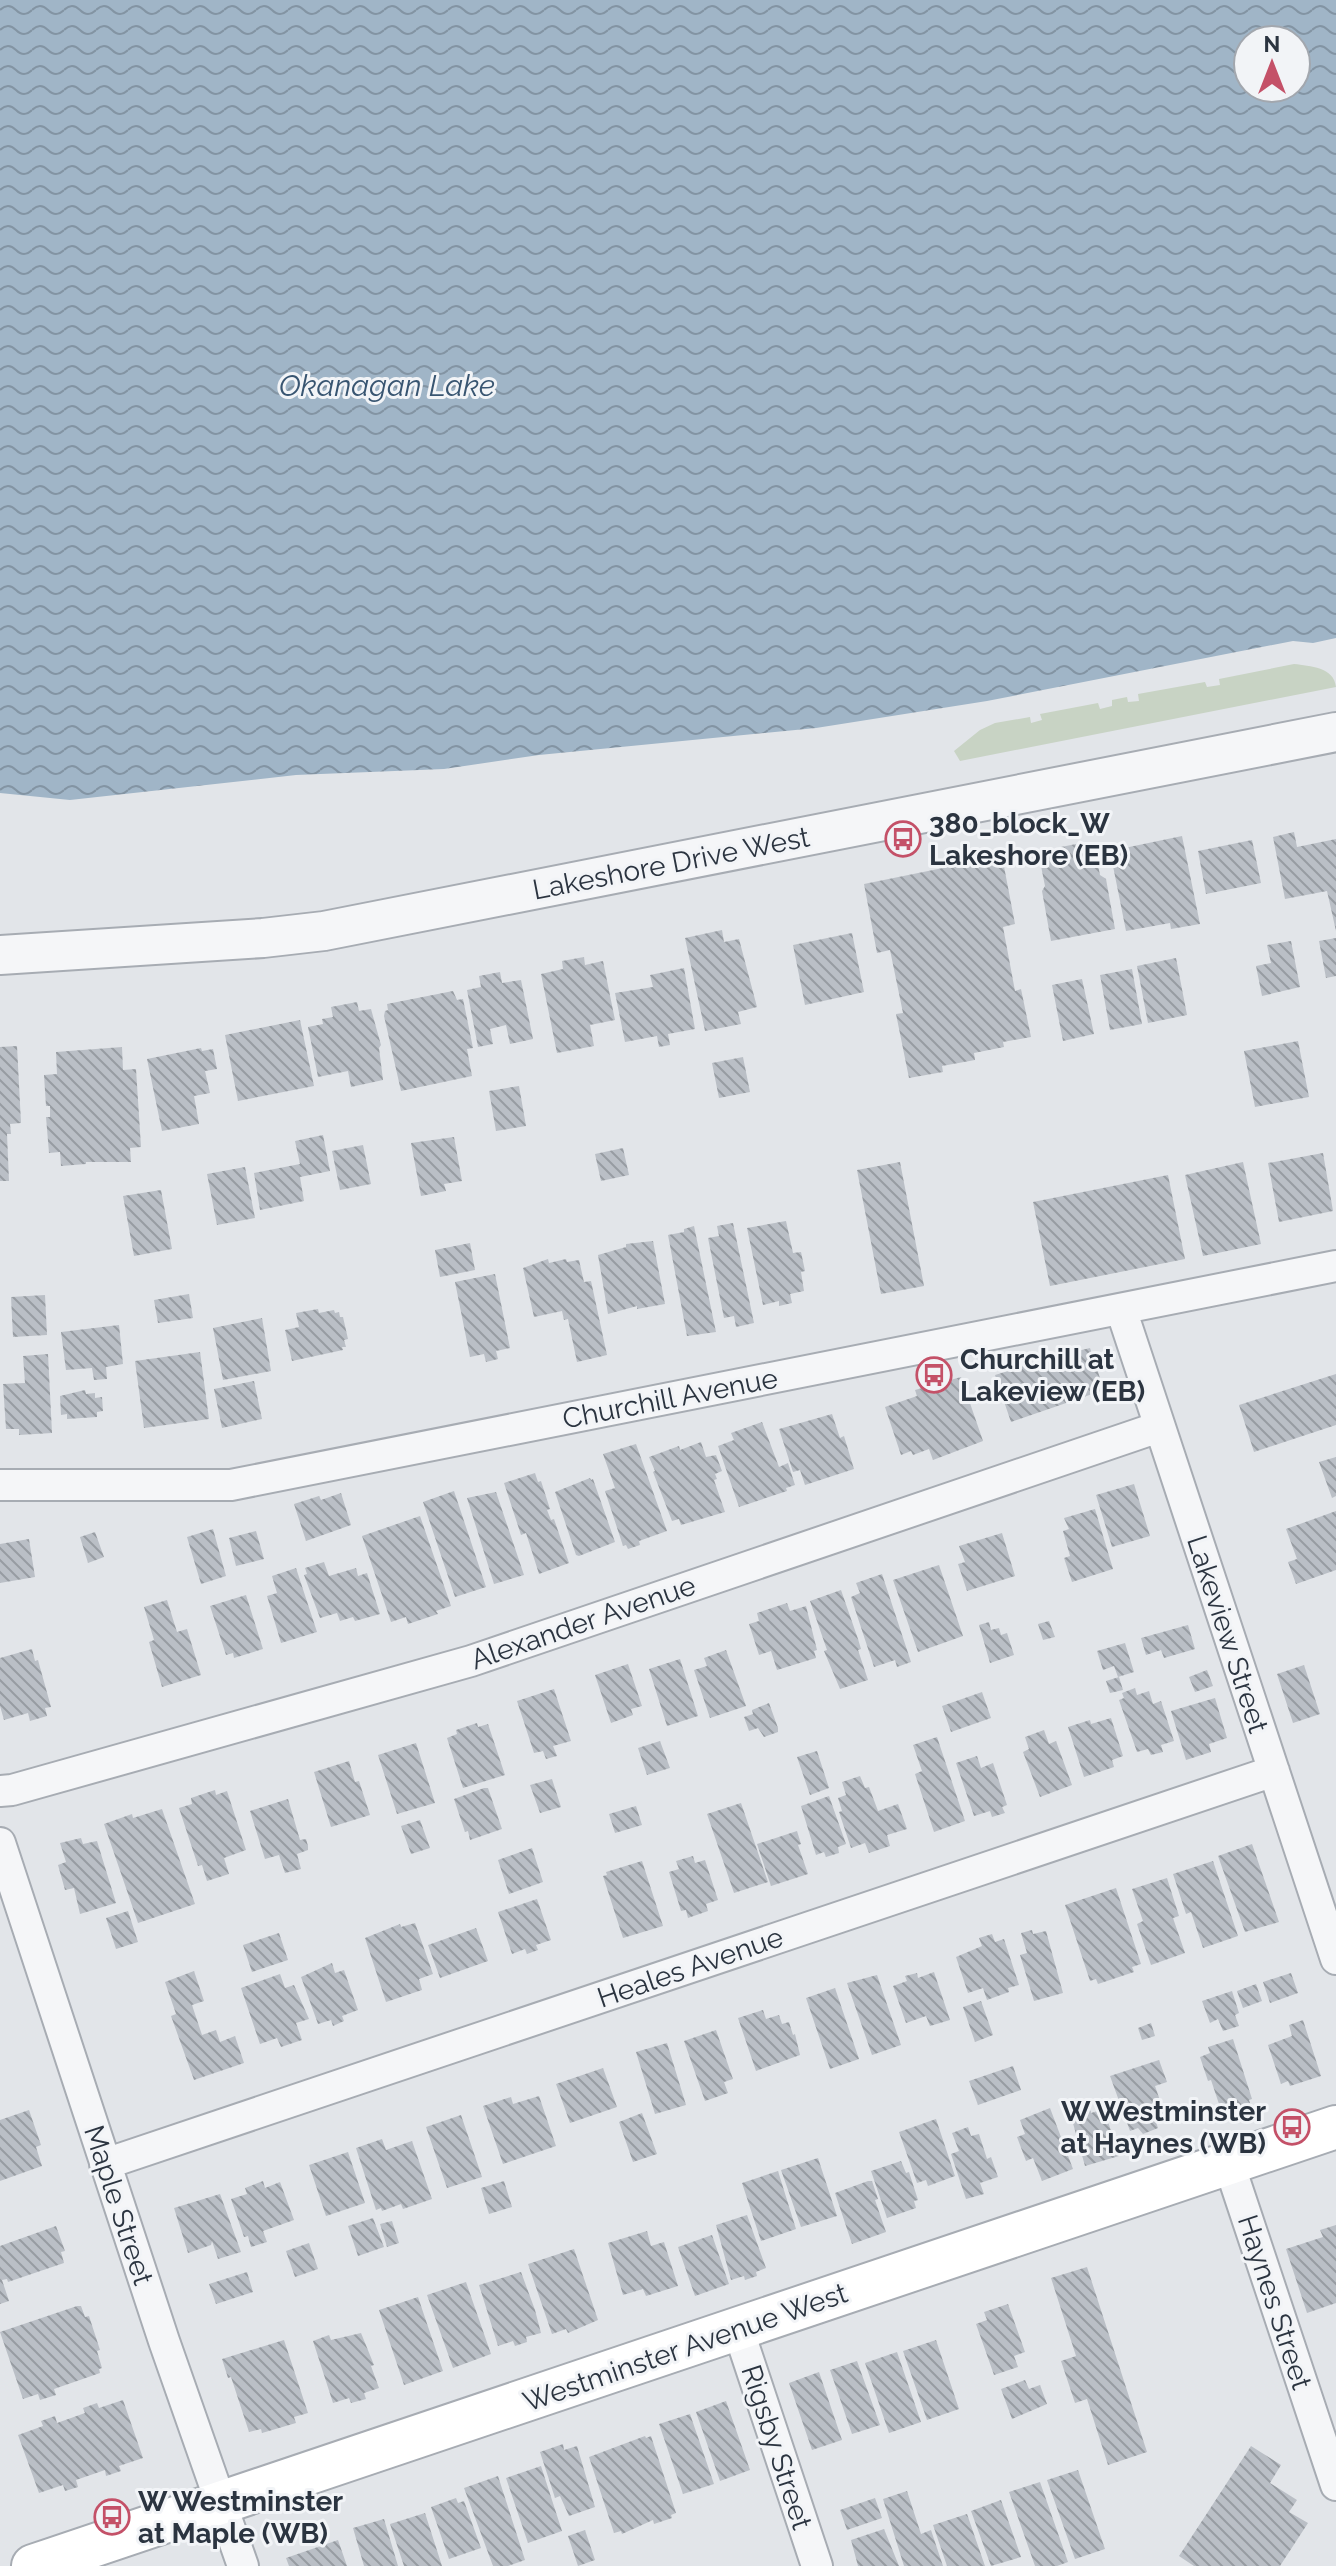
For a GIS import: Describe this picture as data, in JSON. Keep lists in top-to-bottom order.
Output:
{
  "streets": {
    "main road": ["Westminster Avenue West"],
    "street": [
      "Lakeshore Drive West",
      "Churchill Avenue",
      "Alexander Avenue",
      "Lakeview Street",
      "Heales Avenue",
      "Maple Street",
      "Haynes Street",
      "Rigsby Street"
    ]
  },
  "crossings": [
    ["Churchill Avenue", "Lakeview Street"],
    ["Alexander Avenue", "Lakeview Street"],
    ["Lakeview Street", "Heales Avenue"],
    ["Heales Avenue", "Maple Street"],
    ["Maple Street", "Westminster Avenue West"],
    ["Haynes Street", "Westminster Avenue West"],
    ["Westminster Avenue West", "Rigsby Street"]
  ],
  "water": ["Okanagan Lake"],
  "places": {
    "bus stop": [
      "380_block_W Lakeshore (EB)",
      "Churchill at Lakeview (EB)",
      "W Westminster at Haynes (WB)",
      "W Westminster at Maple (WB)"
    ]
  },
  "north": "top"
}
